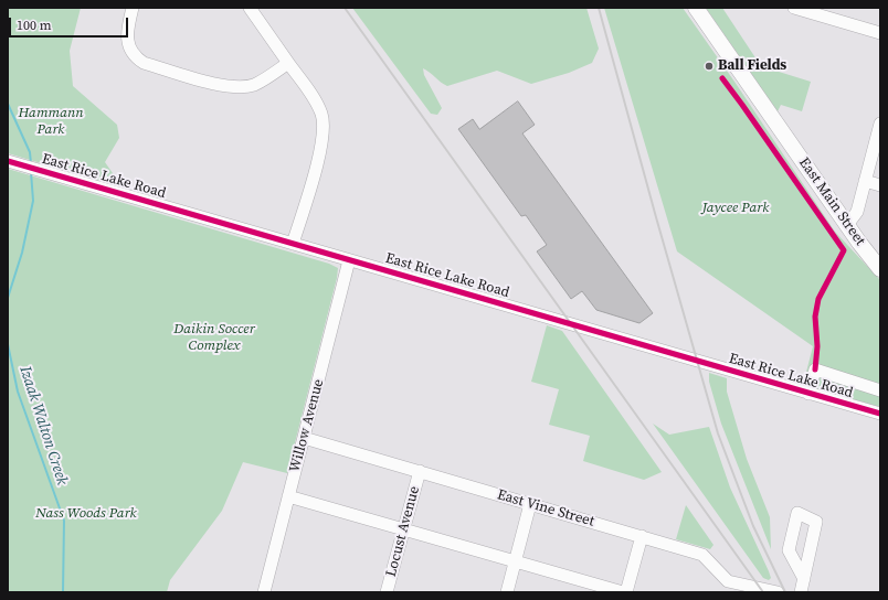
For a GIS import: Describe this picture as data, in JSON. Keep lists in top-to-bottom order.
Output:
{
  "streets": {
    "main road": ["East Main Street"],
    "street": [
      "East Rice Lake Road",
      "Willow Avenue",
      "East Vine Street",
      "Locust Avenue"
    ]
  },
  "crossings": [
    ["East Rice Lake Road", "Willow Avenue"],
    ["Willow Avenue", "East Vine Street"],
    ["East Vine Street", "Locust Avenue"]
  ],
  "water": ["Izaak Walton Creek"],
  "parks": [
    "Hammann Park",
    "Jaycee Park",
    "Daikin Soccer Complex",
    "Nass Woods Park"
  ],
  "places": ["Ball Fields"],
  "scale_bar": "100 m"
}
